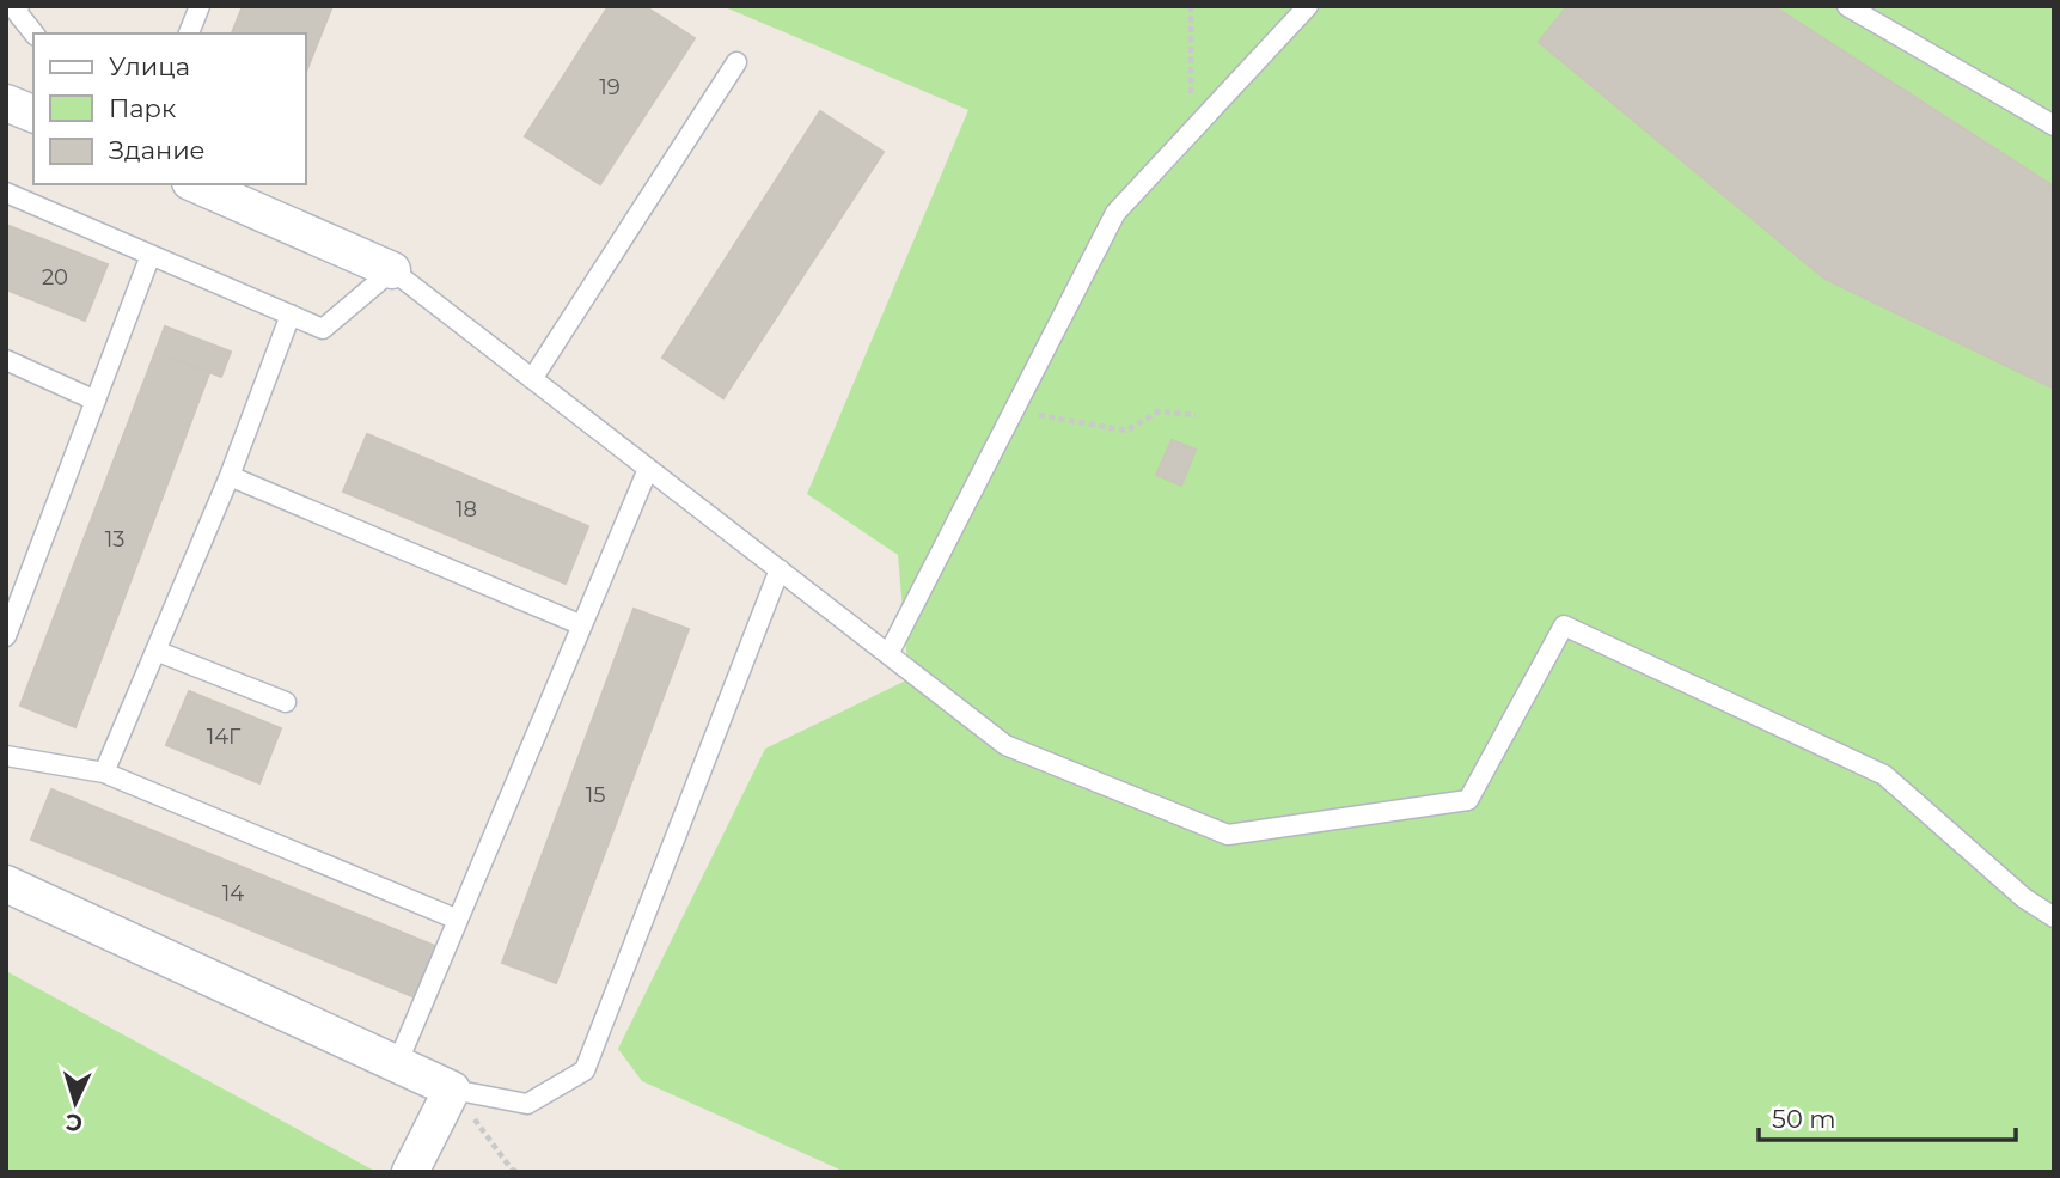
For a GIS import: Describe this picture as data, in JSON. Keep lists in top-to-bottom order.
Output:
{
  "house_numbers": [
    "19",
    "20",
    "18",
    "13",
    "14Г",
    "15",
    "14"
  ],
  "legend": ["Улица", "Парк", "Здание"],
  "scale_bar": "50 m",
  "north": "bottom"
}
